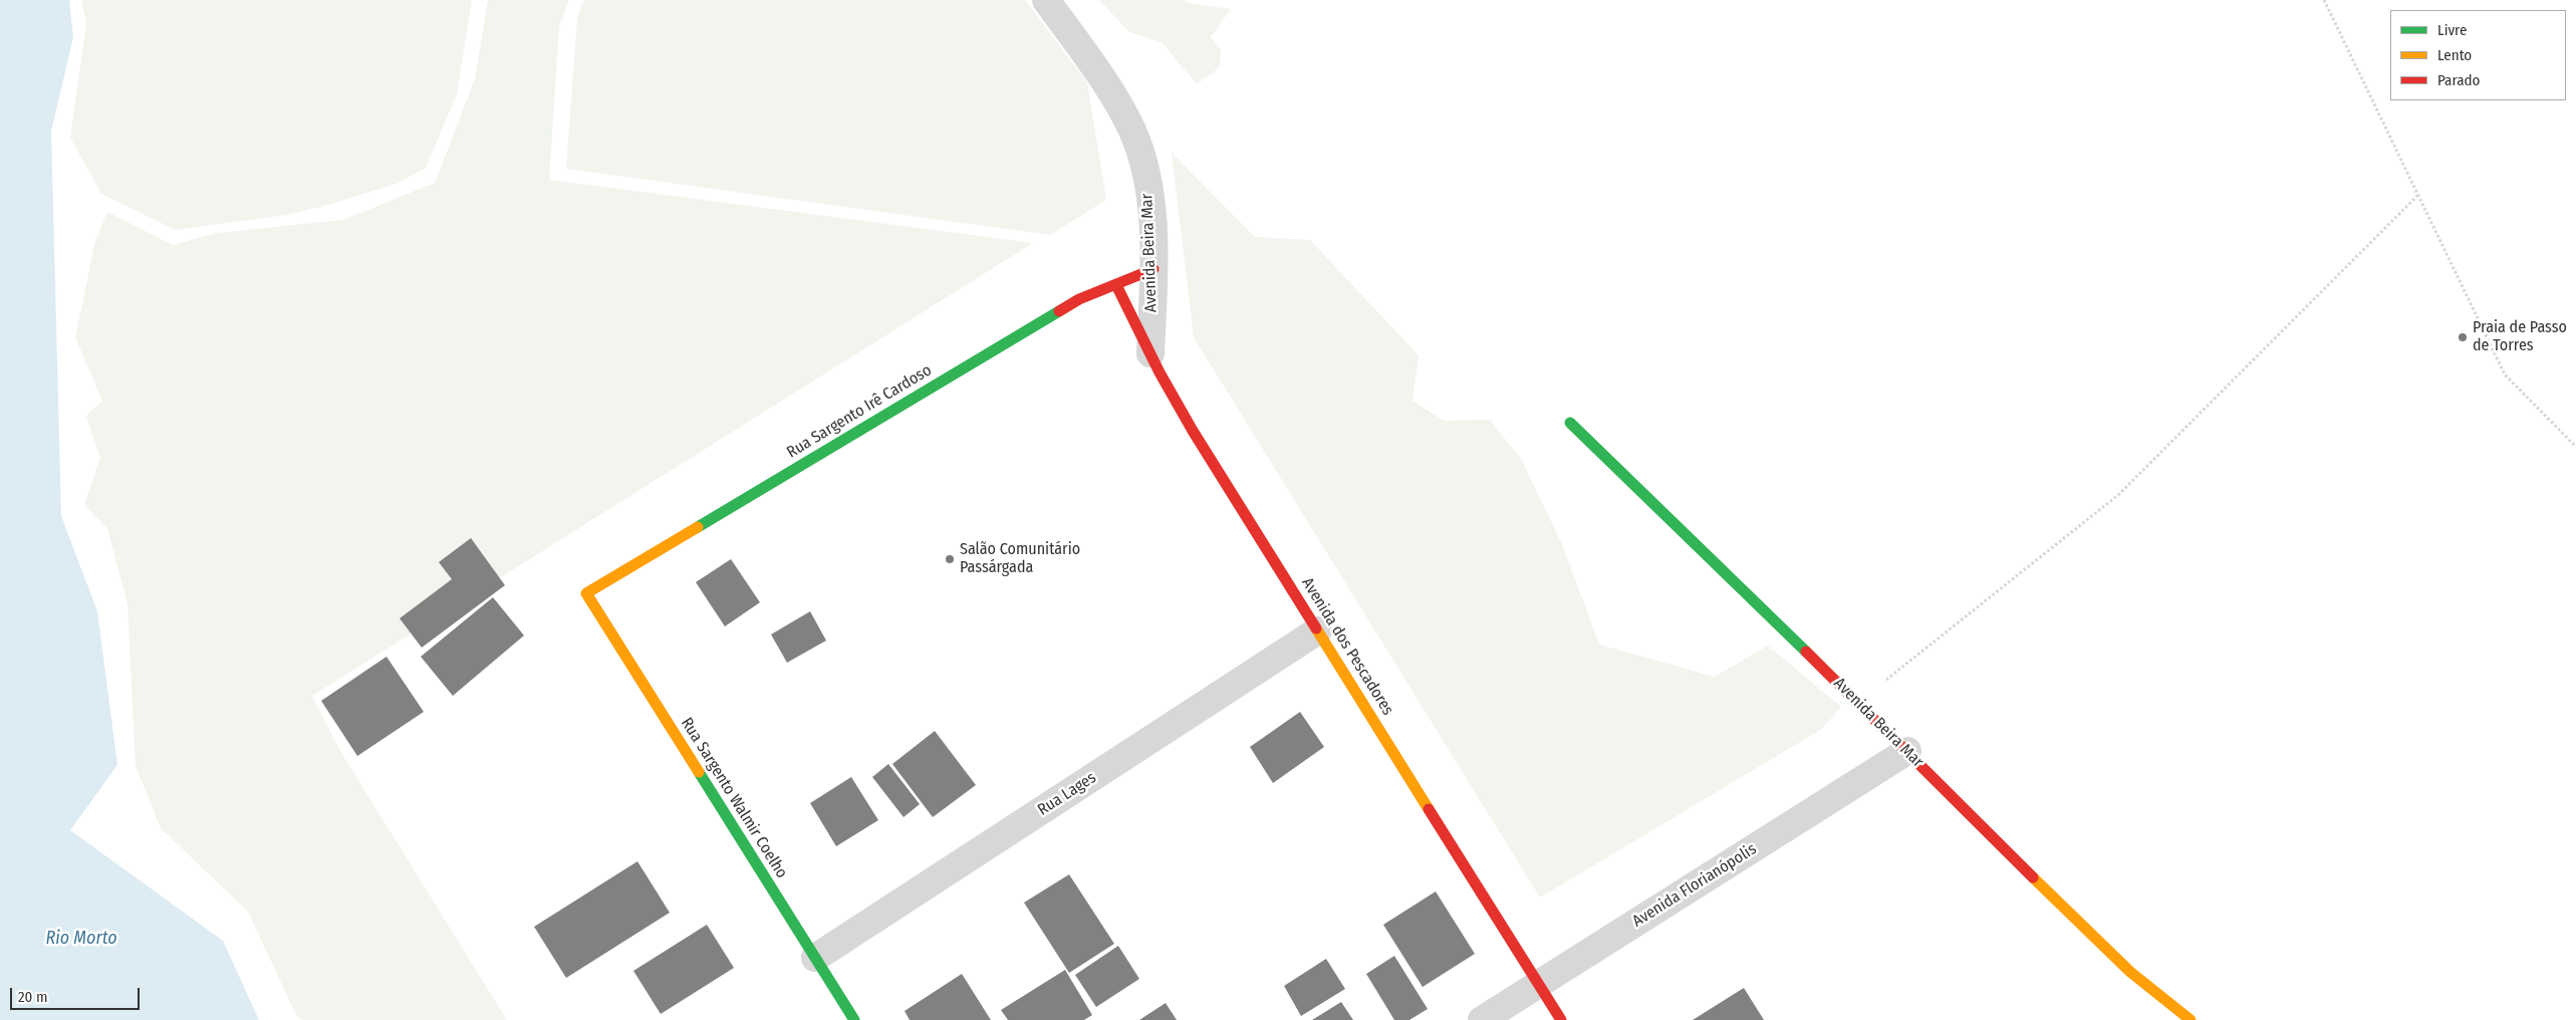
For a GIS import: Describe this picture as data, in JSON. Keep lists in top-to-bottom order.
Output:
{
  "streets": {
    "street": [
      "Avenida Beira Mar",
      "Rua Sargento Irê Cardoso",
      "Avenida dos Pescadores",
      "Rua Lages",
      "Rua Sargento Walmir Coelho",
      "Avenida Florianópolis"
    ]
  },
  "crossings": [
    ["Avenida Beira Mar", "Rua Sargento Irê Cardoso"],
    ["Avenida Beira Mar", "Avenida dos Pescadores"],
    ["Avenida Beira Mar", "Avenida Florianópolis"],
    ["Rua Sargento Irê Cardoso", "Avenida dos Pescadores"],
    ["Rua Sargento Irê Cardoso", "Rua Sargento Walmir Coelho"],
    ["Avenida dos Pescadores", "Rua Lages"],
    ["Avenida dos Pescadores", "Avenida Florianópolis"],
    ["Rua Lages", "Rua Sargento Walmir Coelho"]
  ],
  "water": ["Rio Morto"],
  "places": ["Praia de Passo de Torres", "Salão Comunitário Passárgada"],
  "legend": ["Livre", "Lento", "Parado"],
  "scale_bar": "20 m"
}
